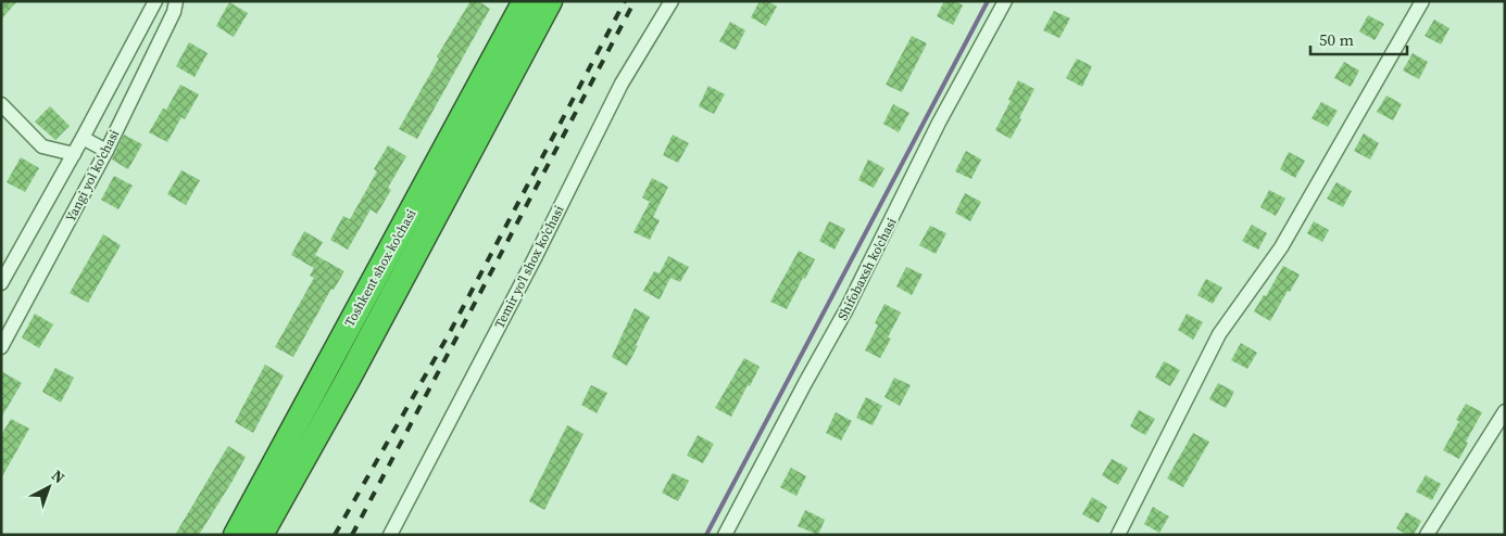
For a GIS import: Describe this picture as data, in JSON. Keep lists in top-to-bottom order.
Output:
{
  "streets": {
    "highway": ["Toshkent shox ko'chasi"],
    "street": ["Yangi yol ko'chasi", "Temir yo'l shox ko'chasi", "Shifobaxsh ko'chasi"]
  },
  "scale_bar": "50 m",
  "north": "top right"
}
